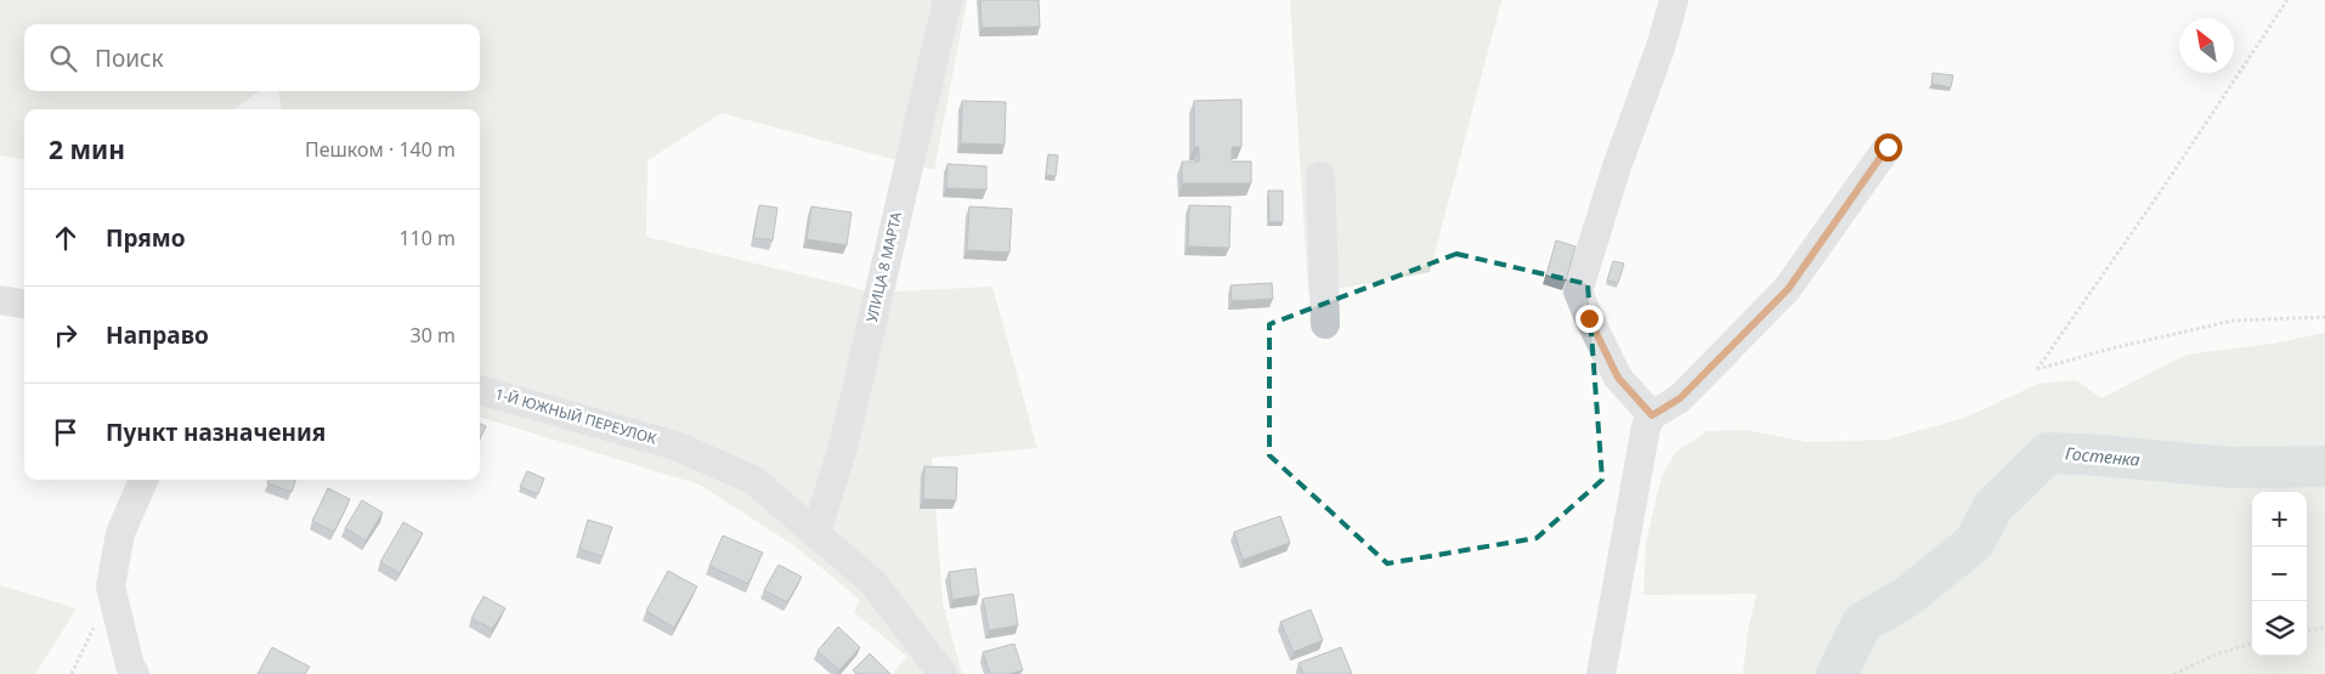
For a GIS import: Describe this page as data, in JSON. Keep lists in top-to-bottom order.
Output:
{
  "streets": {
    "street": ["УЛИЦА 8 МАРТА", "1-Й ЮЖНЫЙ ПЕРЕУЛОК"]
  },
  "crossings": [
    ["УЛИЦА 8 МАРТА", "1-Й ЮЖНЫЙ ПЕРЕУЛОК"]
  ],
  "water": ["Гостенка"],
  "north": "top left",
  "page": {
    "search": "Поиск",
    "heading": ["2 мин", "Пешком · 140 m"],
    "list": [
      ["Прямо", "110 m"],
      ["Направо", "30 m"],
      "Пункт назначения"
    ],
    "map_buttons": ["+", "−"]
  }
}
